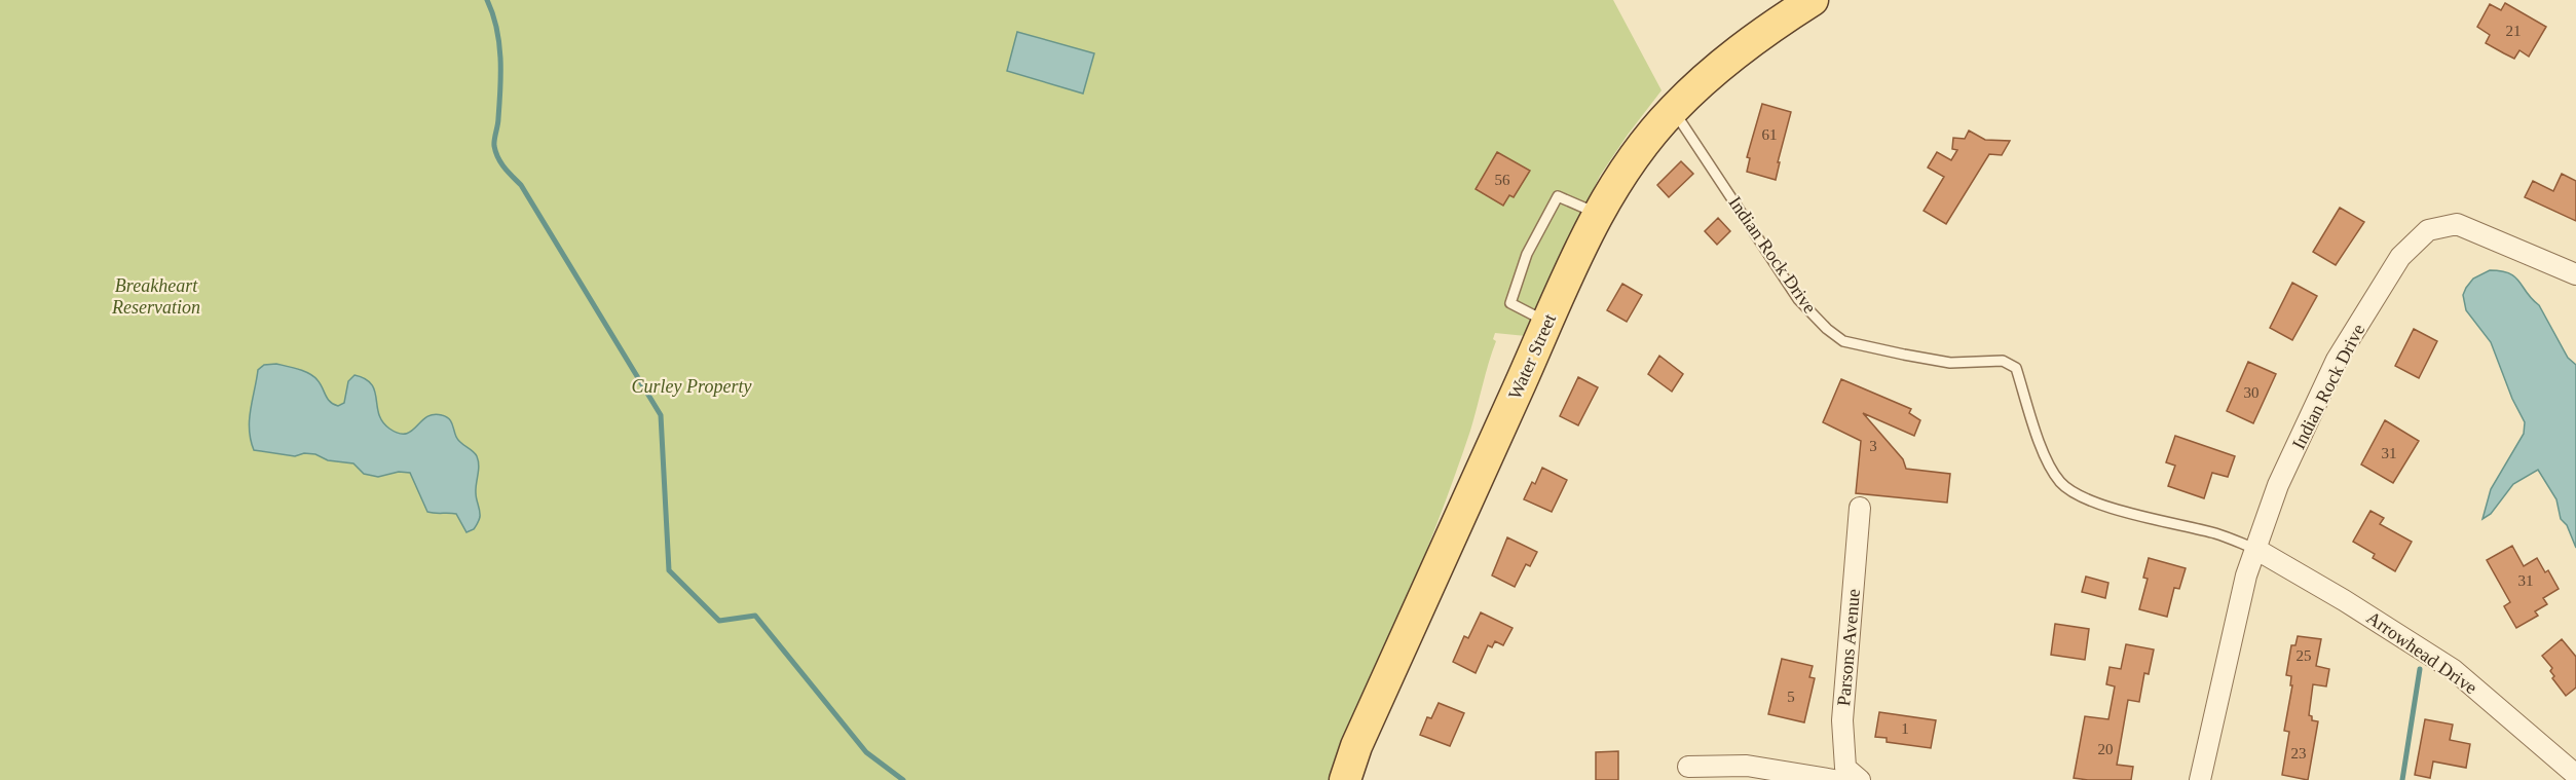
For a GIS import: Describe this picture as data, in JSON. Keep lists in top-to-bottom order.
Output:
{
  "streets": {
    "main road": ["Water Street"],
    "street": ["Indian Rock Drive", "Parsons Avenue", "Arrowhead Drive"]
  },
  "crossings": [
    ["Indian Rock Drive", "Water Street"],
    ["Indian Rock Drive", "Arrowhead Drive"]
  ],
  "parks": ["Breakheart Reservation", "Curley Property"],
  "house_numbers": [
    "21",
    "61",
    "56",
    "30",
    "3",
    "31",
    "31",
    "25",
    "5",
    "1",
    "20",
    "23"
  ]
}
